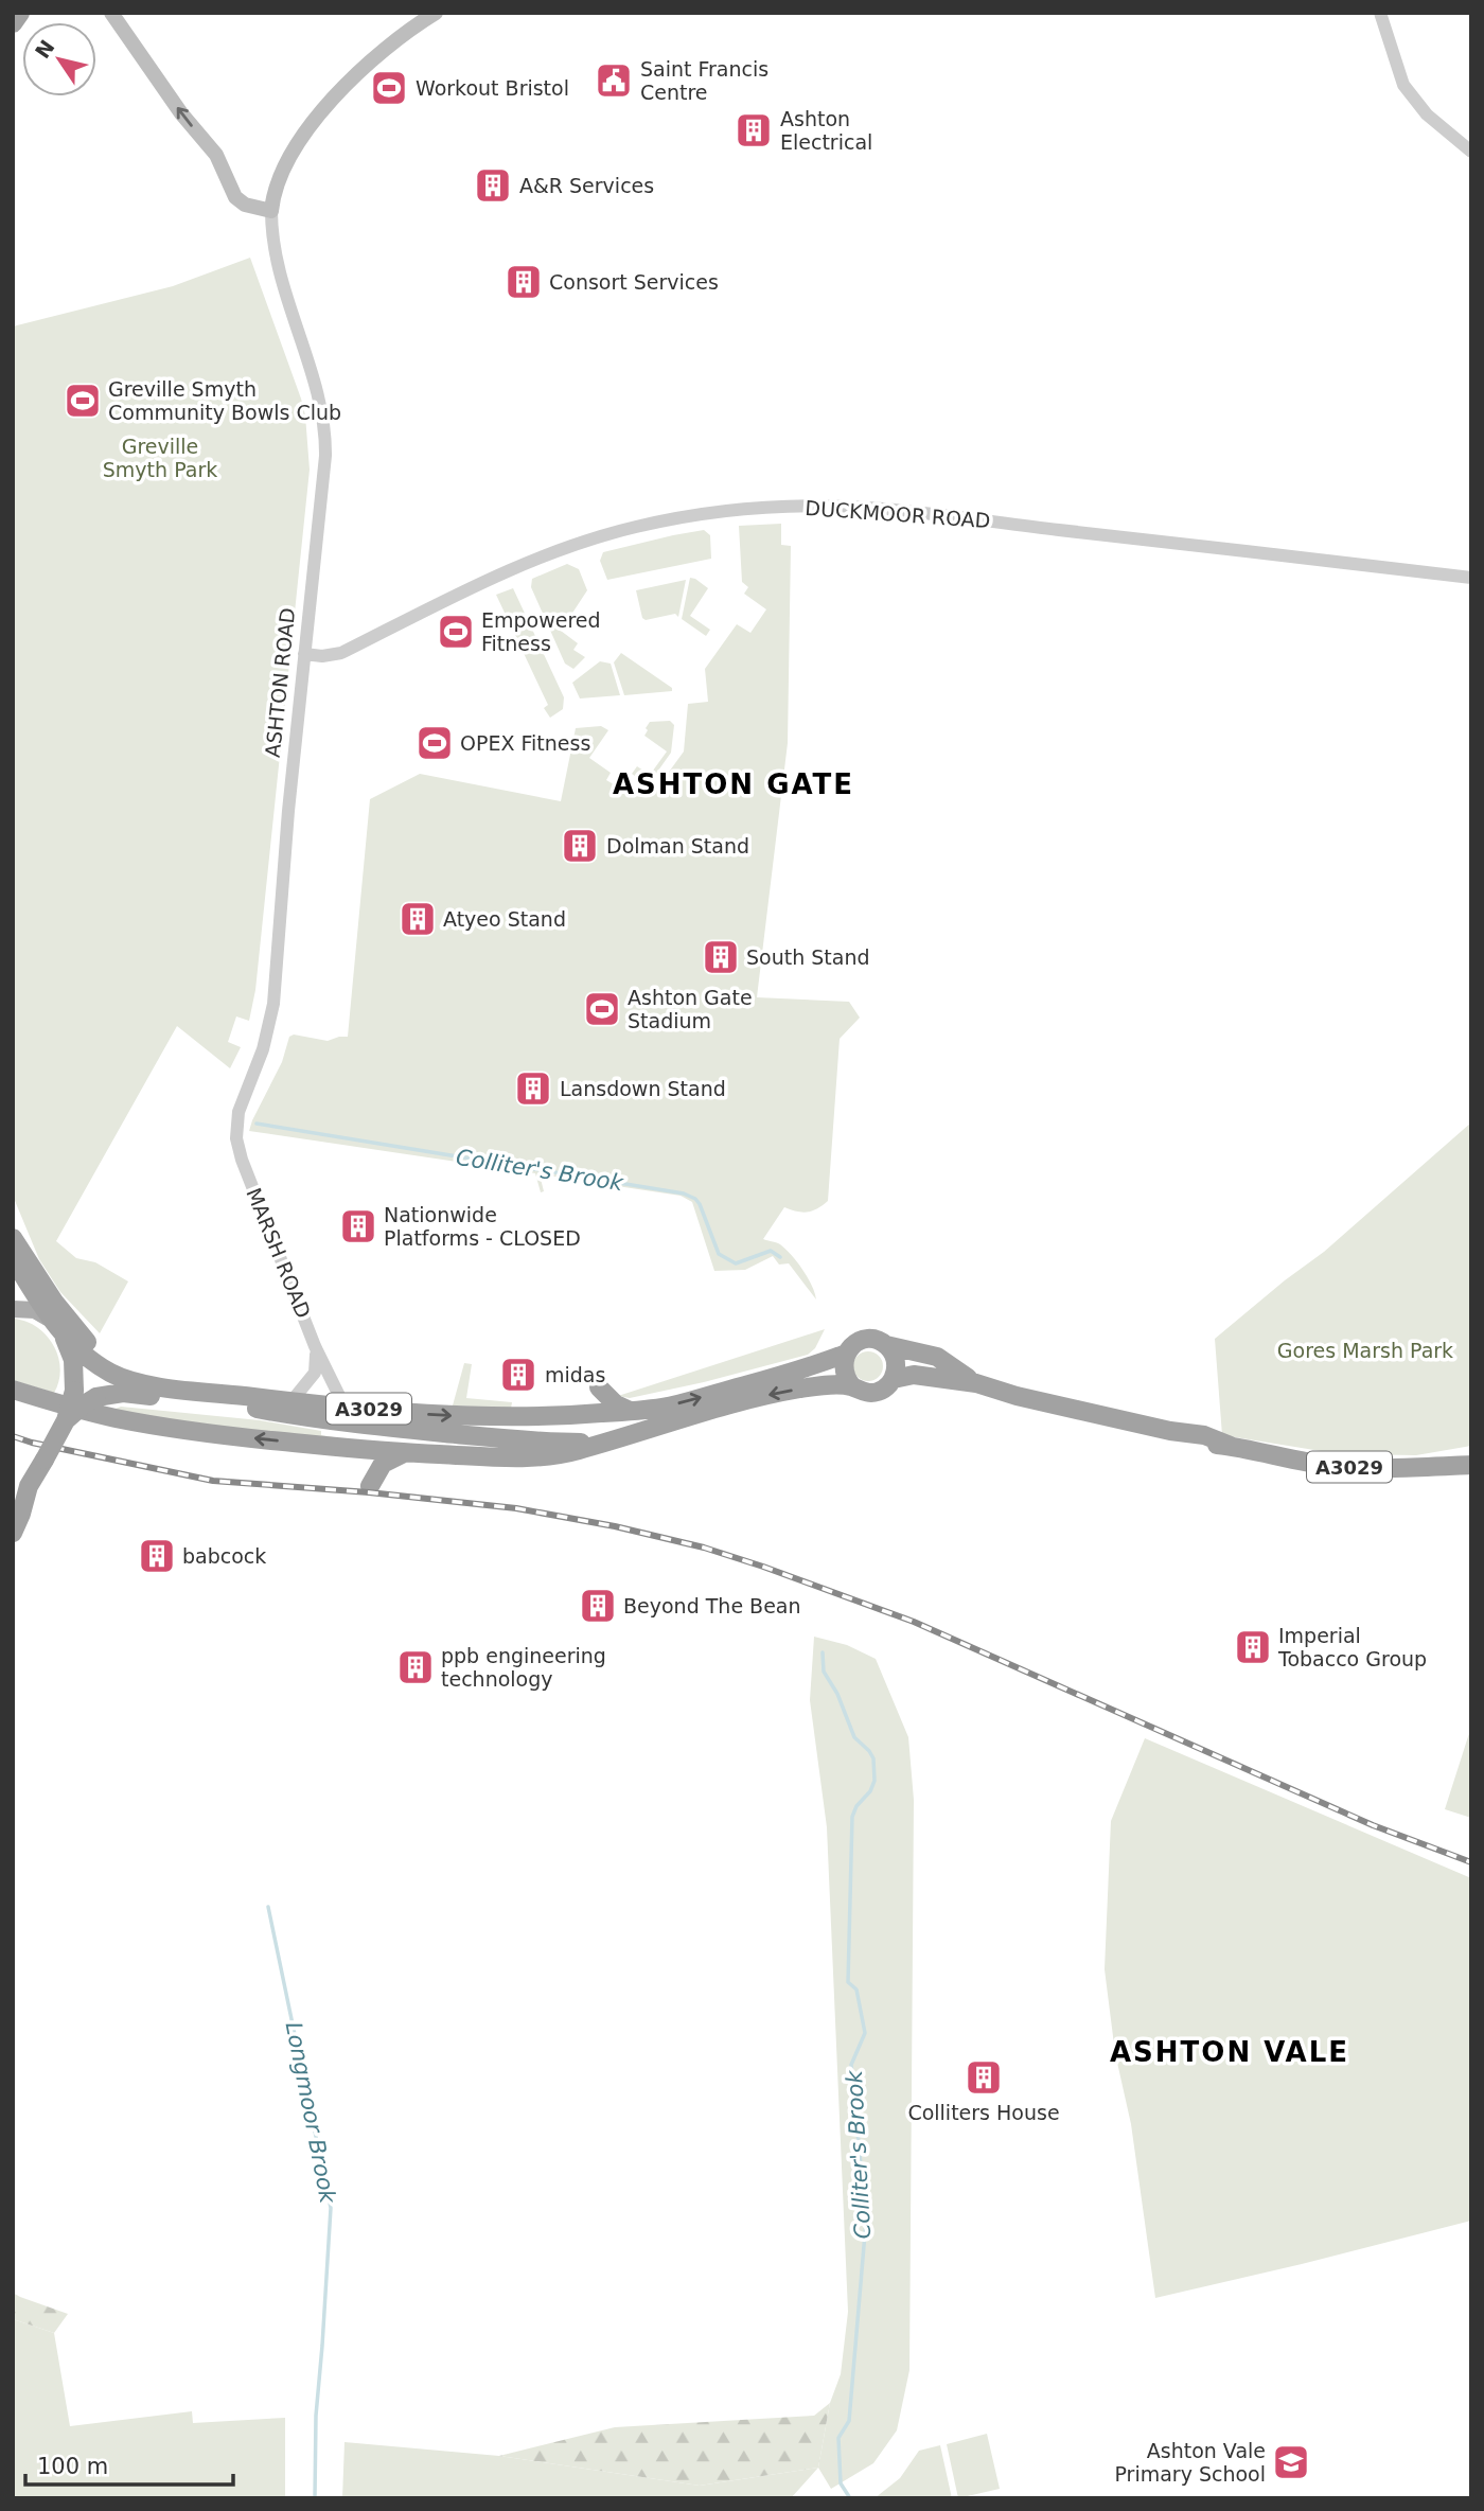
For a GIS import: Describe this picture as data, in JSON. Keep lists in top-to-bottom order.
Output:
{
  "streets": {
    "highway": ["A3029"],
    "street": ["DUCKMOOR ROAD", "ASHTON ROAD", "MARSH ROAD"]
  },
  "crossings": [
    ["DUCKMOOR ROAD", "ASHTON ROAD"],
    ["ASHTON ROAD", "MARSH ROAD"],
    ["MARSH ROAD", "A3029"]
  ],
  "districts": ["ASHTON GATE", "ASHTON VALE"],
  "water": ["Colliter's Brook", "Longmoor Brook"],
  "parks": ["Greville Smyth Park", "Gores Marsh Park"],
  "places": {
    "public building": ["Saint Francis Centre"],
    "sports": [
      "Workout Bristol",
      "Greville Smyth Community Bowls Club",
      "Empowered Fitness",
      "OPEX Fitness",
      "Ashton Gate Stadium"
    ],
    "building": [
      "Ashton Electrical",
      "A&R Services",
      "Consort Services",
      "Dolman Stand",
      "Atyeo Stand",
      "South Stand",
      "Lansdown Stand",
      "Nationwide Platforms - CLOSED",
      "midas",
      "babcock",
      "Beyond The Bean",
      "Imperial Tobacco Group",
      "ppb engineering technology",
      "Colliters House"
    ],
    "school or university": ["Ashton Vale Primary School"]
  },
  "scale_bar": "100 m",
  "north": "top left"
}
